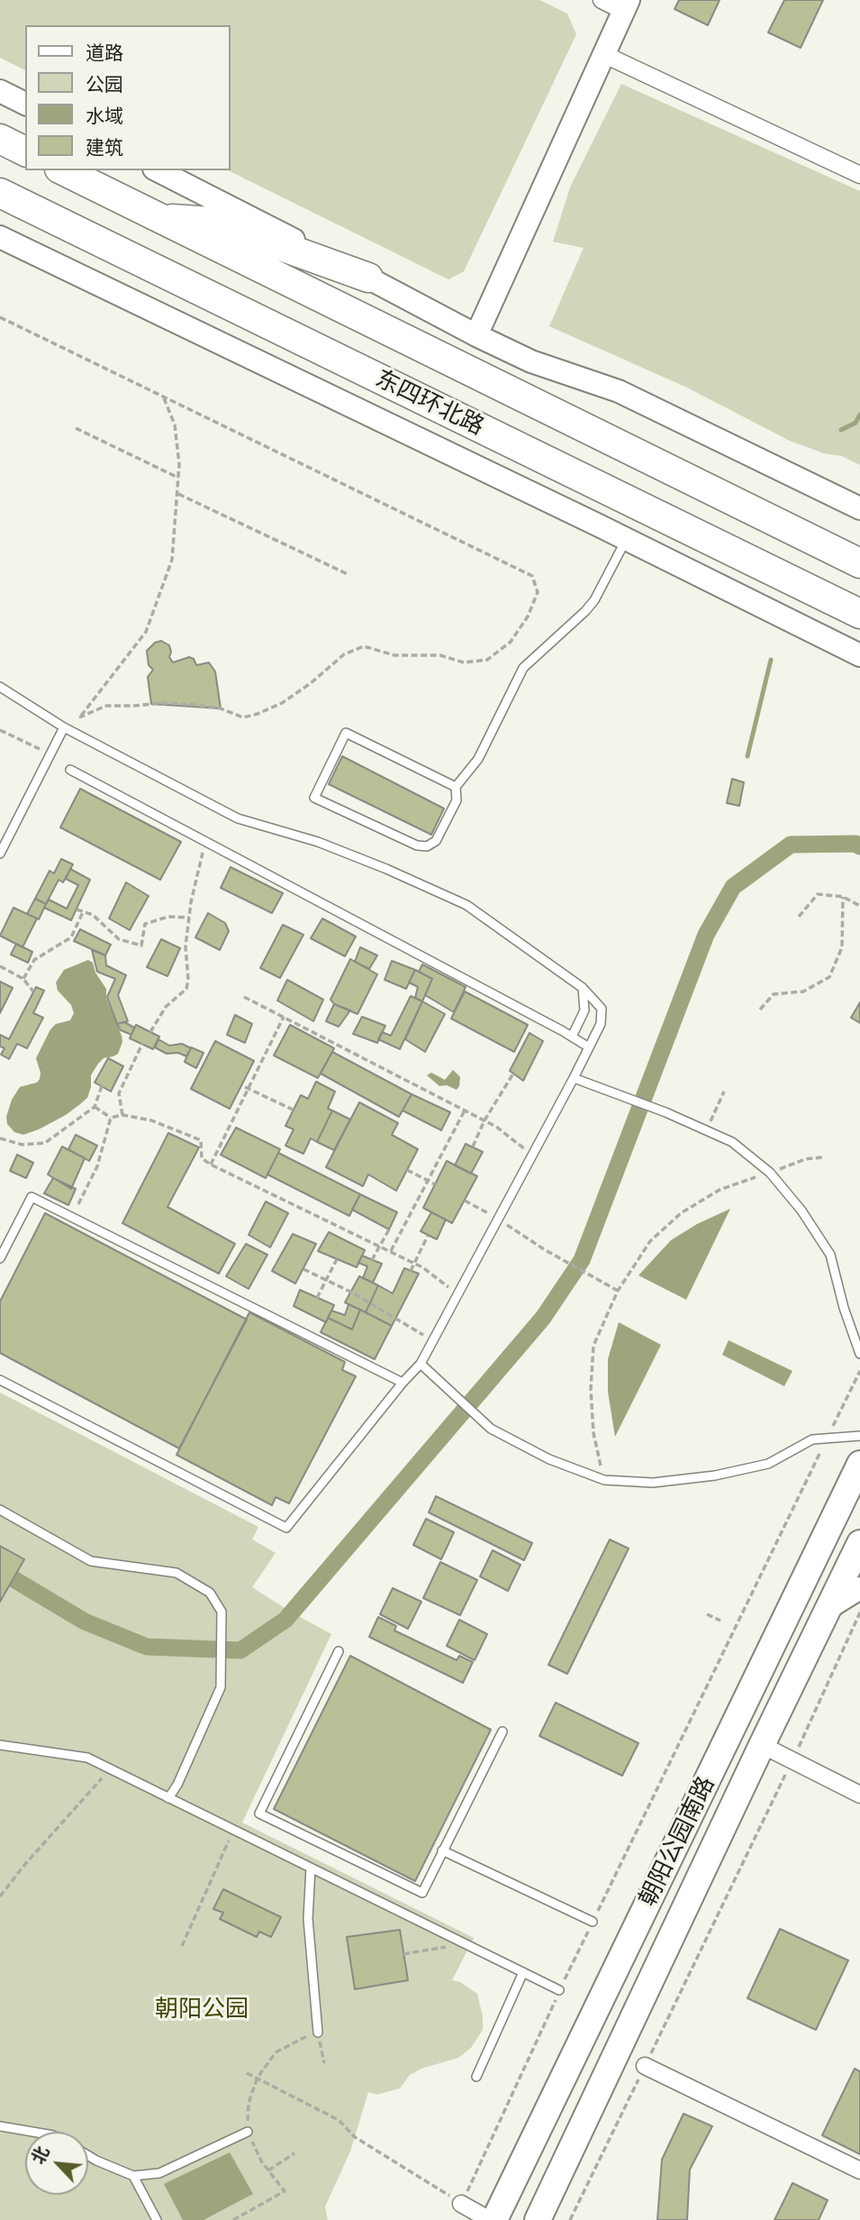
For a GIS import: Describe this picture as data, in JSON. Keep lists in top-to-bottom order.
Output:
{
  "streets": {
    "highway": ["东四环北路"],
    "main road": ["朝阳公园南路"]
  },
  "parks": ["朝阳公园"],
  "legend": [
    "道路",
    "公园",
    "水域",
    "建筑"
  ],
  "north": "top left"
}
